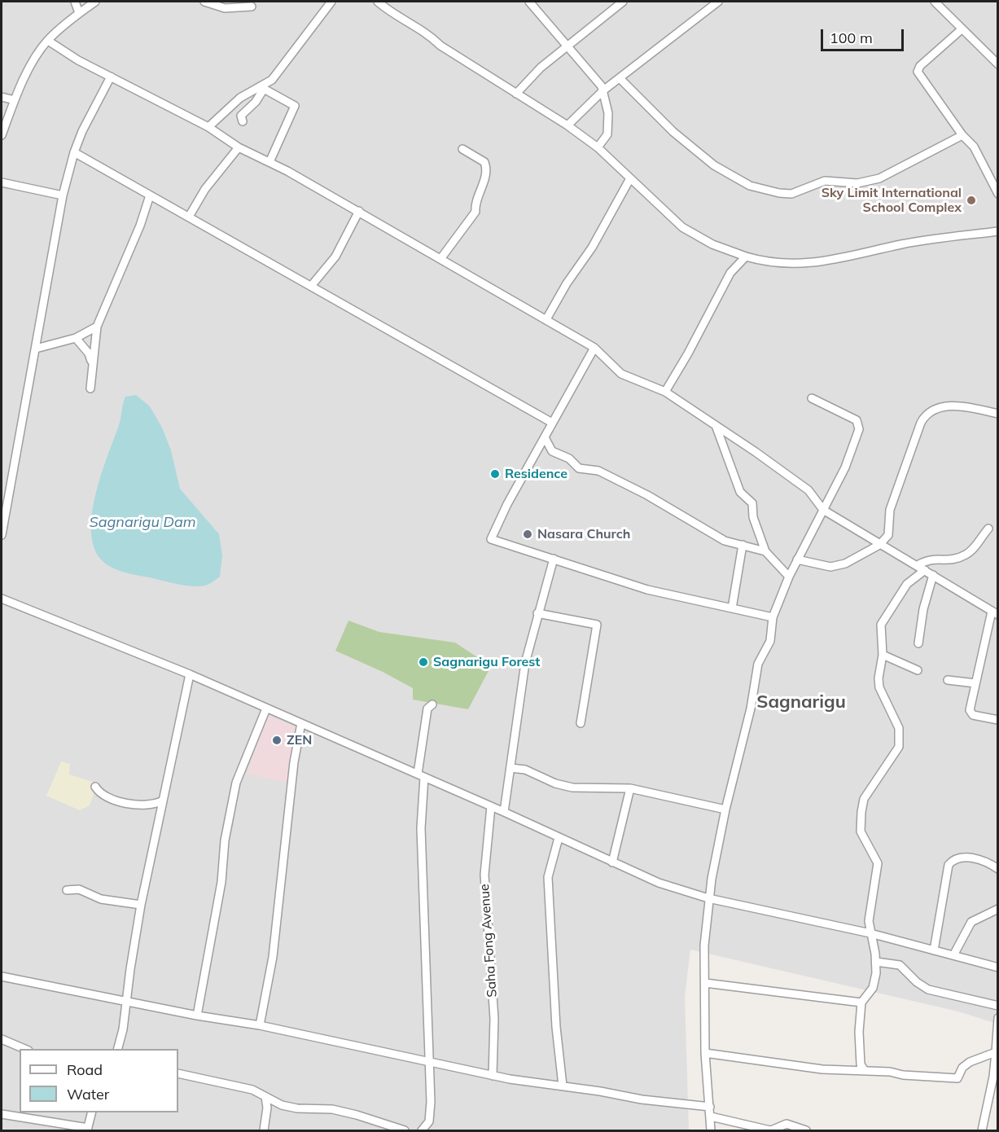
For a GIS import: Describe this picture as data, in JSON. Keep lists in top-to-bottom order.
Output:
{
  "streets": {
    "street": ["Saha Fong Avenue"]
  },
  "districts": ["Sagnarigu"],
  "water": ["Sagnarigu Dam"],
  "places": [
    "Sky Limit International School Complex",
    "Residence",
    "Nasara Church",
    "Sagnarigu Forest",
    "ZEN"
  ],
  "legend": ["Road", "Water"],
  "scale_bar": "100 m"
}
